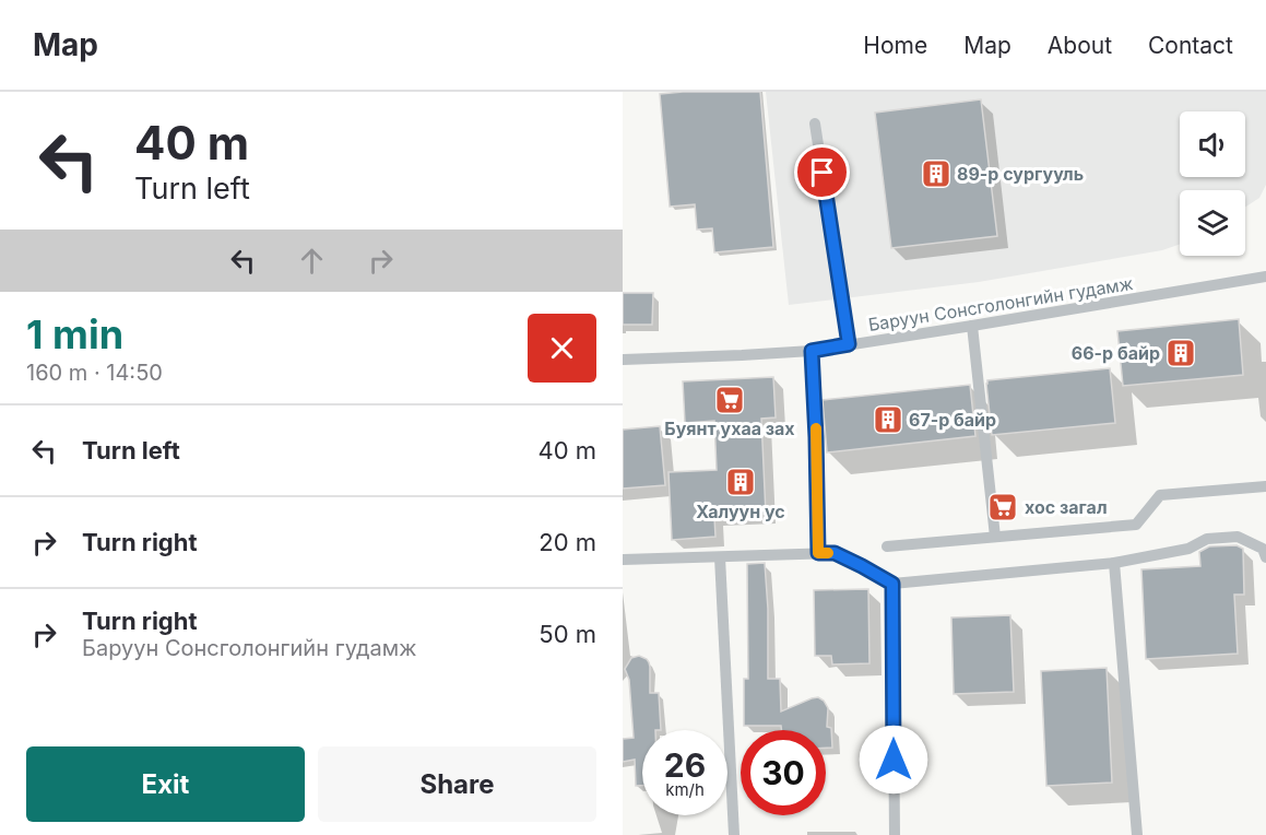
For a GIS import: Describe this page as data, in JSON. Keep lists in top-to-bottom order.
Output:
{
  "streets": {
    "street": ["Баруун Сонсголонгийн гудамж"]
  },
  "places": {
    "building": [
      "89-р сургууль",
      "66-р байр",
      "67-р байр",
      "Халуун ус"
    ],
    "supermarket": ["Буянт ухаа зах", "хос загал"]
  },
  "page": {
    "header": "Map",
    "nav": [
      "Home",
      "Map",
      "About",
      "Contact"
    ],
    "turn": ["40 m", "Turn left"],
    "heading": ["1 min", "160 m · 14:50"],
    "list": [
      {
        "name": "Turn left",
        "value": "40 m"
      },
      {
        "name": "Turn right",
        "value": "20 m"
      },
      {
        "name": "Turn right",
        "note": "Баруун Сонсголонгийн гудамж",
        "value": "50 m"
      }
    ],
    "speed": "26 km/h",
    "limit": "30",
    "buttons": ["Exit", "Share"]
  }
}
